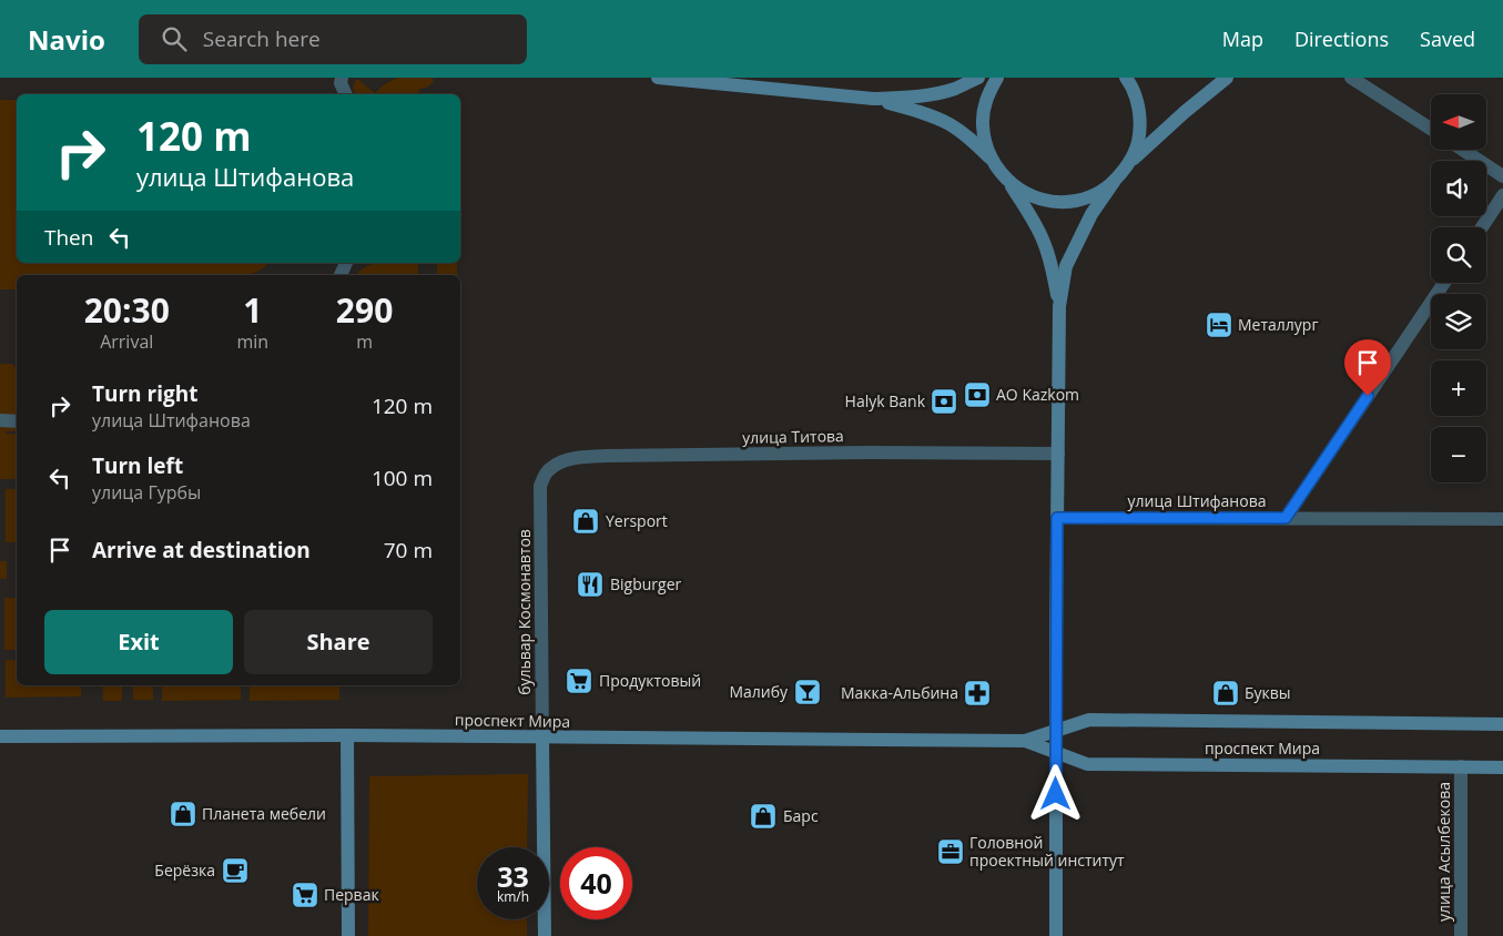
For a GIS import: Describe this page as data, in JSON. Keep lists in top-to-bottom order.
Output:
{
  "streets": {
    "street": [
      "улица Титова",
      "улица Штифанова",
      "бульвар Космонавтов",
      "проспект Мира",
      "улица Асылбекова"
    ]
  },
  "crossings": [
    ["улица Титова", "бульвар Космонавтов"],
    ["бульвар Космонавтов", "проспект Мира"],
    ["проспект Мира", "улица Асылбекова"]
  ],
  "places": {
    "hotel": ["Металлург"],
    "bank": ["AO Kazkom", "Halyk Bank"],
    "shop": [
      "Yersport",
      "Буквы",
      "Планета мебели",
      "Барс"
    ],
    "restaurant": ["Bigburger"],
    "supermarket": ["Продуктовый", "Первак"],
    "bar": ["Малибу"],
    "pharmacy": ["Макка-Альбина"],
    "office": ["Головной проектный институт"],
    "cafe": ["Берёзка"]
  },
  "north": "left",
  "page": {
    "header": "Navio",
    "search": "Search here",
    "nav": ["Map", "Directions", "Saved"],
    "map_buttons": ["+", "−"],
    "turn": ["120 m", "улица Штифанова"],
    "then": "Then",
    "eta": [
      "20:30",
      "Arrival",
      "1",
      "min",
      "290",
      "m"
    ],
    "list": [
      {
        "name": "Turn right",
        "note": "улица Штифанова",
        "value": "120 m"
      },
      {
        "name": "Turn left",
        "note": "улица Гурбы",
        "value": "100 m"
      },
      {
        "name": "Arrive at destination",
        "value": "70 m"
      }
    ],
    "buttons": ["Exit", "Share"],
    "speed": "33 km/h",
    "limit": "40"
  }
}
